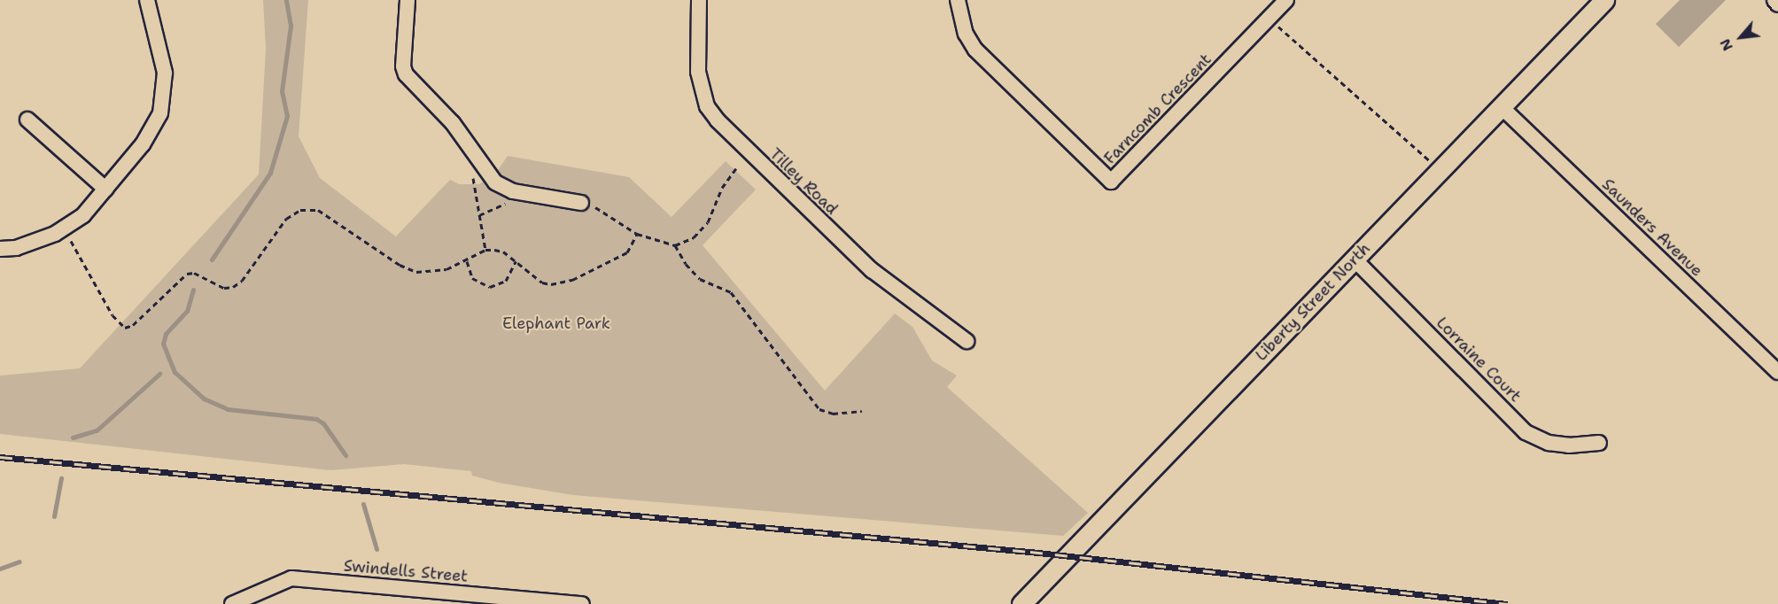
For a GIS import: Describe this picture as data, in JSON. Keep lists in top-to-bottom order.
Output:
{
  "streets": {
    "main road": ["Liberty Street North"],
    "street": [
      "Farncomb Crescent",
      "Tilley Road",
      "Saunders Avenue",
      "Lorraine Court",
      "Swindells Street"
    ]
  },
  "crossings": [
    ["Saunders Avenue", "Liberty Street North"],
    ["Liberty Street North", "Lorraine Court"]
  ],
  "parks": ["Elephant Park"],
  "north": "bottom left"
}
